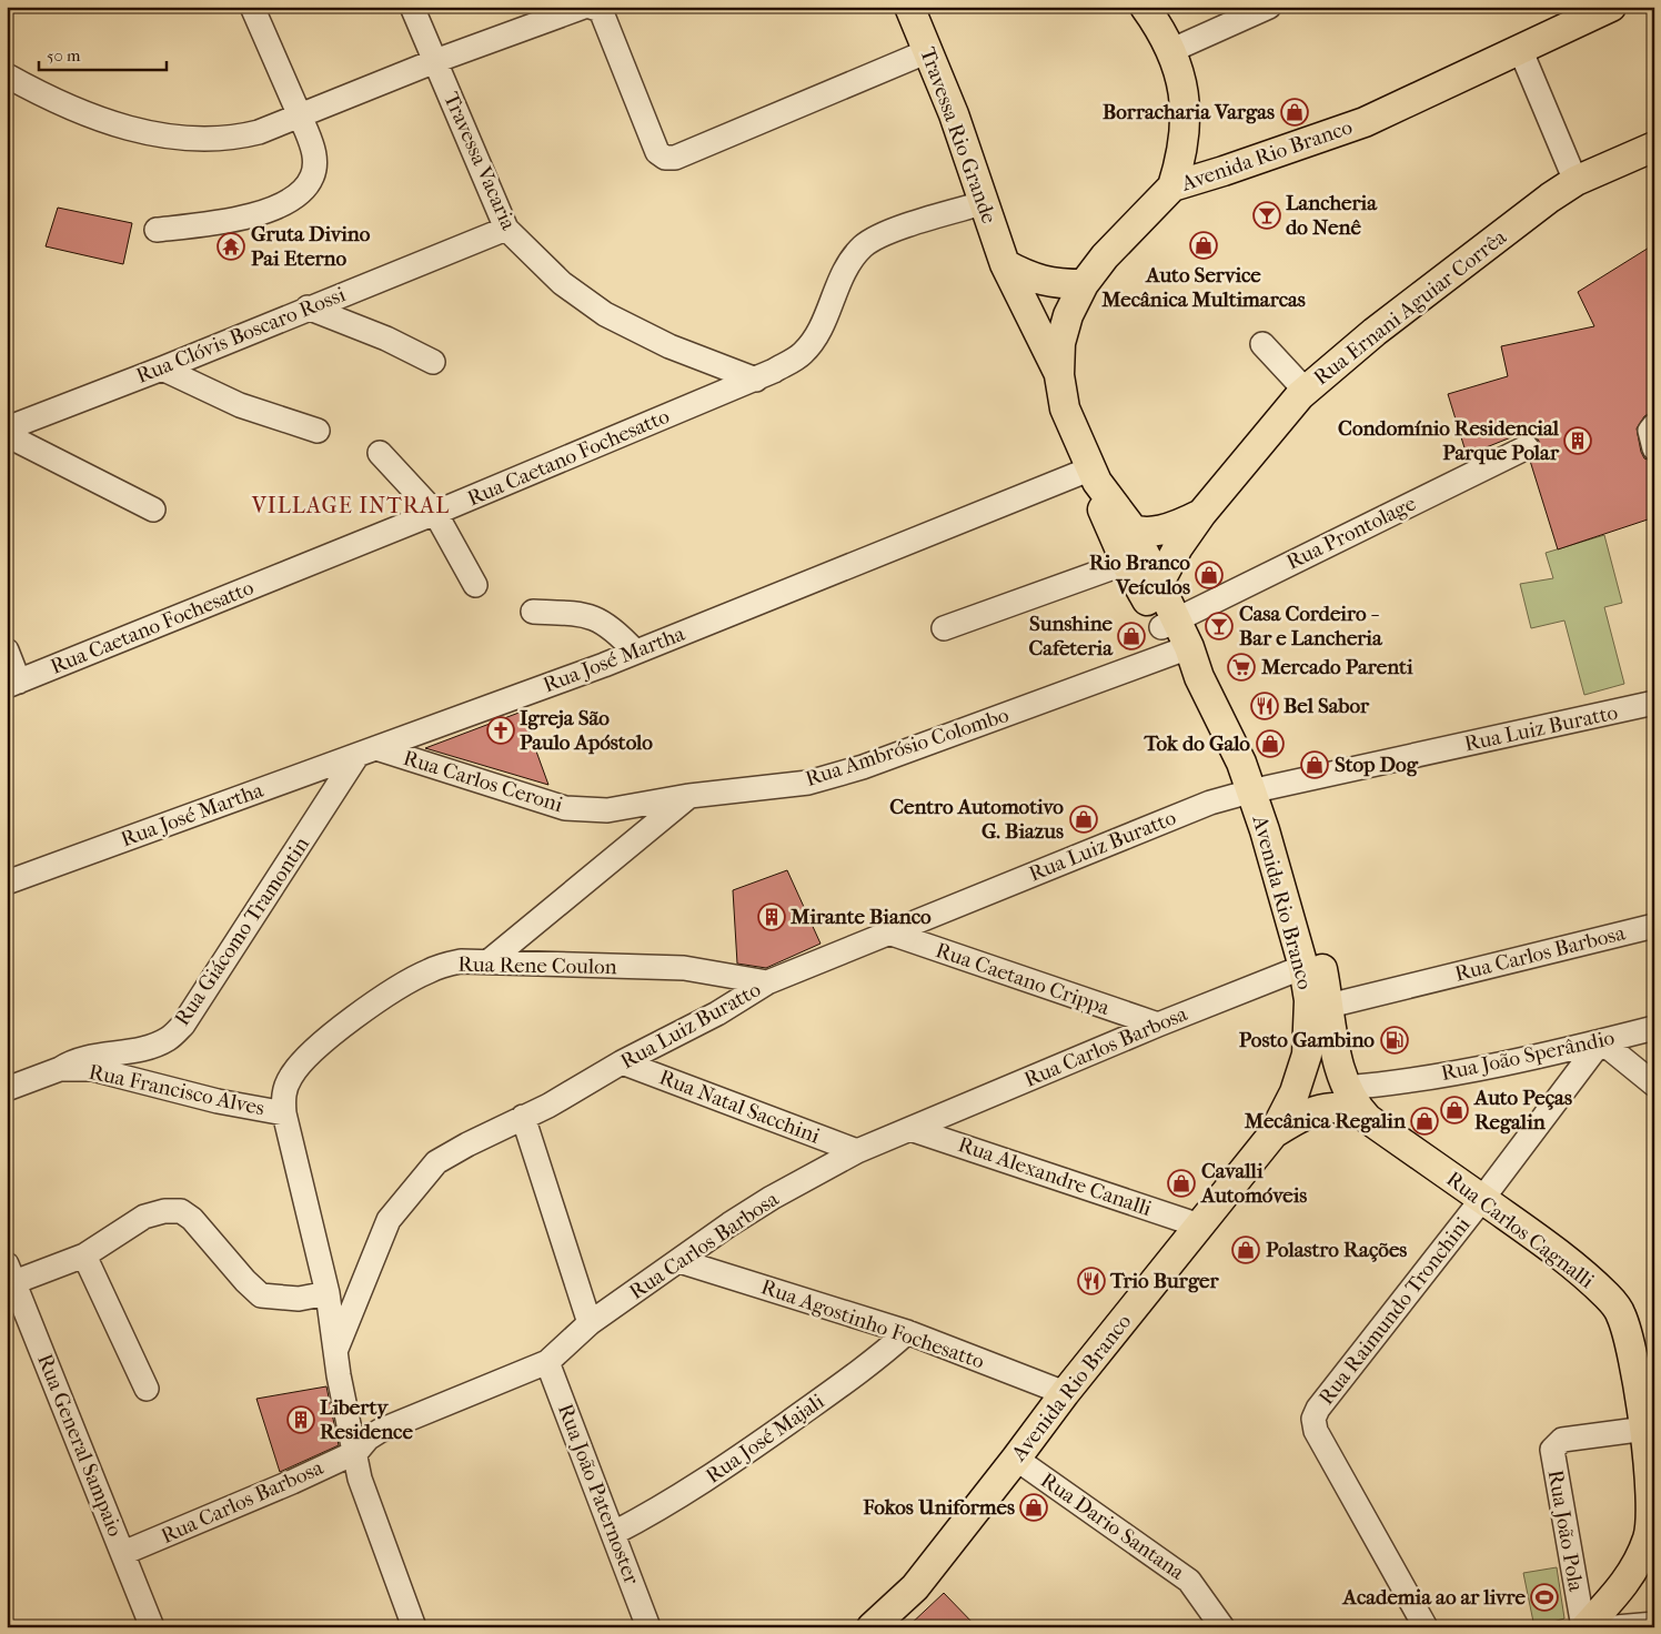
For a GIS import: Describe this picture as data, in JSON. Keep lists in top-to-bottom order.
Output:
{
  "streets": {
    "main road": [
      "Travessa Rio Grande",
      "Avenida Rio Branco",
      "Rua Ernani Aguiar Corrêa",
      "Rua Carlos Cagnalli"
    ],
    "street": [
      "Travessa Vacaria",
      "Rua Clóvis Boscaro Rossi",
      "Rua Caetano Fochesatto",
      "Rua Prontolage",
      "Rua José Martha",
      "Rua Luiz Buratto",
      "Rua Ambrósio Colombo",
      "Rua Carlos Ceroni",
      "Rua Giácomo Tramontin",
      "Rua Carlos Barbosa",
      "Rua Rene Coulon",
      "Rua Caetano Crippa",
      "Rua João Sperândio",
      "Rua Francisco Alves",
      "Rua Natal Sacchini",
      "Rua Alexandre Canalli",
      "Rua Raimundo Tronchini",
      "Rua Agostinho Fochesatto",
      "Rua José Majali",
      "Rua General Sampaio",
      "Rua João Paternoster",
      "Rua Dario Santana",
      "Rua João Pola"
    ]
  },
  "crossings": [
    ["Travessa Rio Grande", "Avenida Rio Branco"],
    ["Travessa Rio Grande", "Rua Caetano Fochesatto"],
    ["Avenida Rio Branco", "Rua Ernani Aguiar Corrêa"],
    ["Avenida Rio Branco", "Rua Prontolage"],
    ["Avenida Rio Branco", "Rua José Martha"],
    ["Avenida Rio Branco", "Rua Luiz Buratto"],
    ["Avenida Rio Branco", "Rua Ambrósio Colombo"],
    ["Avenida Rio Branco", "Rua Carlos Barbosa"],
    ["Avenida Rio Branco", "Rua João Sperândio"],
    ["Avenida Rio Branco", "Rua Alexandre Canalli"],
    ["Avenida Rio Branco", "Rua Carlos Cagnalli"],
    ["Avenida Rio Branco", "Rua Agostinho Fochesatto"],
    ["Avenida Rio Branco", "Rua Dario Santana"],
    ["Travessa Vacaria", "Rua Clóvis Boscaro Rossi"],
    ["Travessa Vacaria", "Rua Caetano Fochesatto"],
    ["Rua José Martha", "Rua Carlos Ceroni"],
    ["Rua José Martha", "Rua Giácomo Tramontin"],
    ["Rua Luiz Buratto", "Rua Rene Coulon"],
    ["Rua Luiz Buratto", "Rua Caetano Crippa"],
    ["Rua Luiz Buratto", "Rua Natal Sacchini"],
    ["Rua Ambrósio Colombo", "Rua Carlos Ceroni"],
    ["Rua Carlos Ceroni", "Rua Giácomo Tramontin"],
    ["Rua Giácomo Tramontin", "Rua Francisco Alves"],
    ["Rua Carlos Barbosa", "Rua Caetano Crippa"],
    ["Rua Carlos Barbosa", "Rua Natal Sacchini"],
    ["Rua Carlos Barbosa", "Rua Alexandre Canalli"],
    ["Rua Carlos Barbosa", "Rua Agostinho Fochesatto"],
    ["Rua Carlos Barbosa", "Rua General Sampaio"],
    ["Rua Carlos Barbosa", "Rua João Paternoster"],
    ["Rua Rene Coulon", "Rua Francisco Alves"],
    ["Rua João Sperândio", "Rua Carlos Cagnalli"],
    ["Rua João Sperândio", "Rua Raimundo Tronchini"],
    ["Rua Carlos Cagnalli", "Rua Raimundo Tronchini"],
    ["Rua Carlos Cagnalli", "Rua João Pola"],
    ["Rua Agostinho Fochesatto", "Rua José Majali"],
    ["Rua José Majali", "Rua João Paternoster"]
  ],
  "districts": ["VILLAGE INTRAL"],
  "places": {
    "shop": [
      "Borracharia Vargas",
      "Auto Service Mecânica Multimarcas",
      "Rio Branco Veículos",
      "Sunshine Cafeteria",
      "Tok do Galo",
      "Stop Dog",
      "Centro Automotivo G. Biazus",
      "Auto Peças Regalin",
      "Mecânica Regalin",
      "Cavalli Automóveis",
      "Polastro Rações",
      "Fokos Uniformes"
    ],
    "bar": ["Lancheria do Nenê", "Casa Cordeiro - Bar e Lancheria"],
    "temple": ["Gruta Divino Pai Eterno"],
    "building": ["Condomínio Residencial Parque Polar", "Mirante Bianco", "Liberty Residence"],
    "supermarket": ["Mercado Parenti"],
    "restaurant": ["Bel Sabor", "Trio Burger"],
    "church": ["Igreja São Paulo Apóstolo"],
    "fuel station": ["Posto Gambino"],
    "sports": ["Academia ao ar livre"]
  },
  "scale_bar": "50 m"
}
